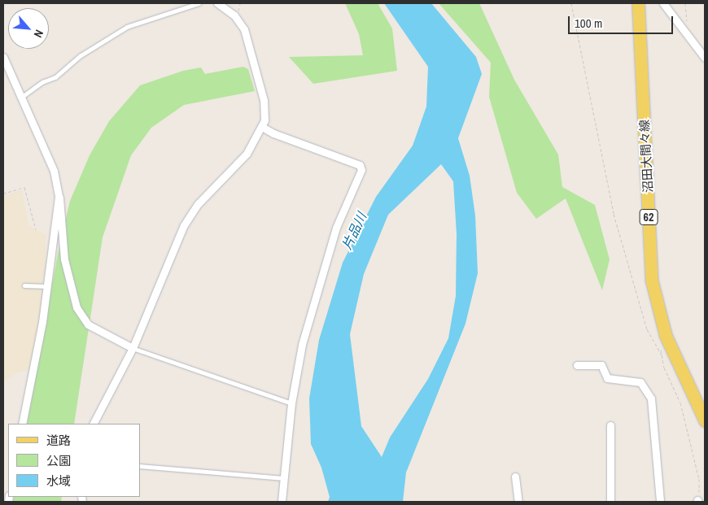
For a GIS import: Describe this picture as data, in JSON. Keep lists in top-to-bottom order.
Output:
{
  "streets": {
    "main road": ["沼田大間々線", "62"]
  },
  "water": ["片品川"],
  "legend": ["道路", "公園", "水域"],
  "scale_bar": "100 m",
  "north": "bottom right"
}
